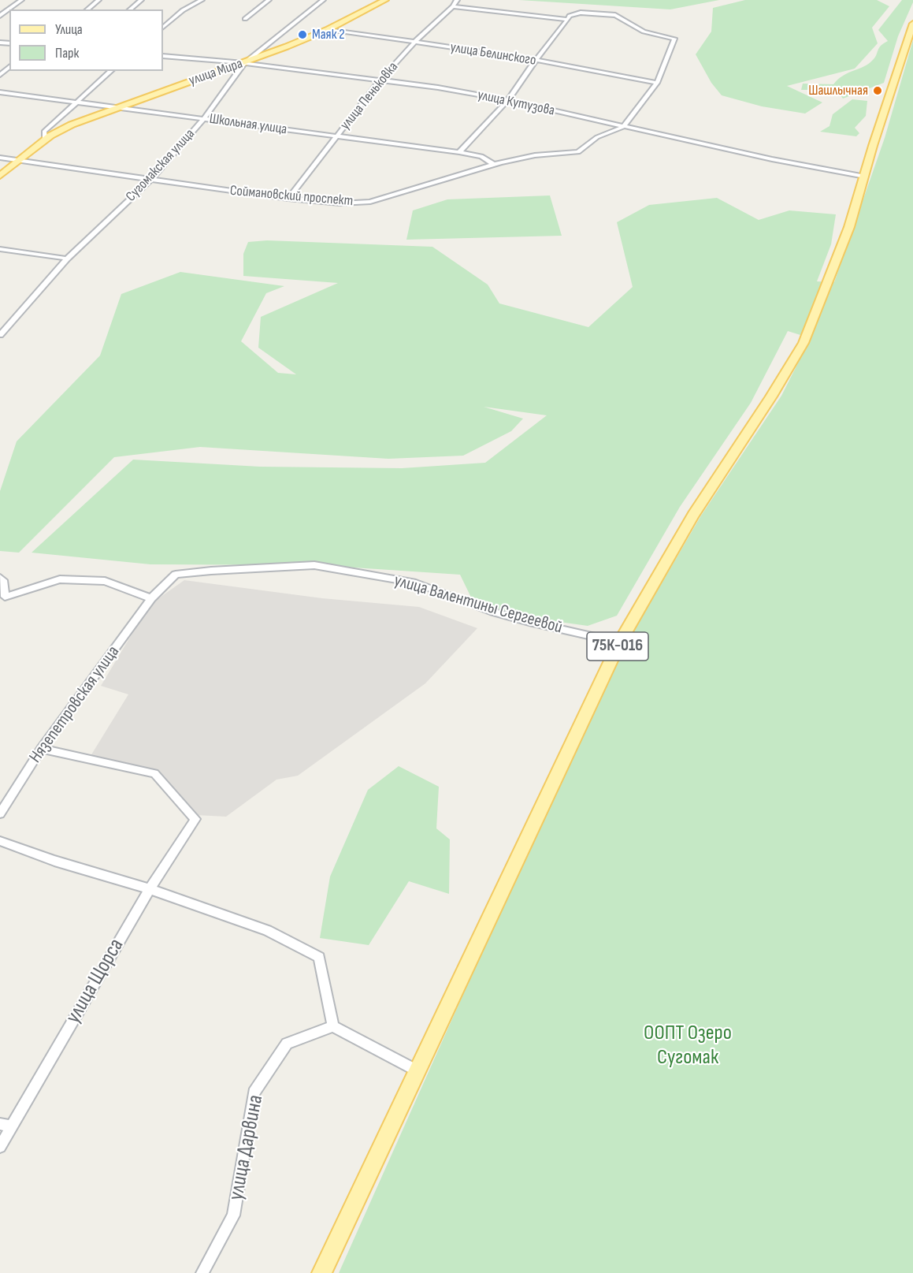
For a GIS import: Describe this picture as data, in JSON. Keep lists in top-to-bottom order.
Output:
{
  "streets": {
    "main road": ["улица Мира", "75К-016"],
    "street": [
      "улица Белинского",
      "улица Пеньковка",
      "улица Кутузова",
      "Школьная улица",
      "Сугомакская улица",
      "Соймановский проспект",
      "улица Валентины Сергеевой",
      "Нязепетровская улица",
      "улица Щорса",
      "улица Дарвина"
    ]
  },
  "crossings": [
    ["улица Белинского", "улица Мира"],
    ["улица Белинского", "улица Пеньковка"],
    ["улица Мира", "улица Кутузова"],
    ["улица Мира", "Школьная улица"],
    ["улица Мира", "Сугомакская улица"],
    ["улица Мира", "Соймановский проспект"],
    ["улица Пеньковка", "улица Кутузова"],
    ["улица Пеньковка", "Школьная улица"],
    ["улица Пеньковка", "Соймановский проспект"],
    ["улица Кутузова", "Сугомакская улица"],
    ["улица Кутузова", "Соймановский проспект"],
    ["улица Кутузова", "75К-016"],
    ["Школьная улица", "Сугомакская улица"],
    ["Школьная улица", "Соймановский проспект"],
    ["Сугомакская улица", "Соймановский проспект"],
    ["улица Валентины Сергеевой", "75К-016"],
    ["улица Валентины Сергеевой", "Нязепетровская улица"],
    ["Нязепетровская улица", "улица Щорса"]
  ],
  "parks": ["ООПТ Озеро Сугомак"],
  "places": ["Маяк 2", "Шашлычная"],
  "legend": ["Улица", "Парк"]
}
